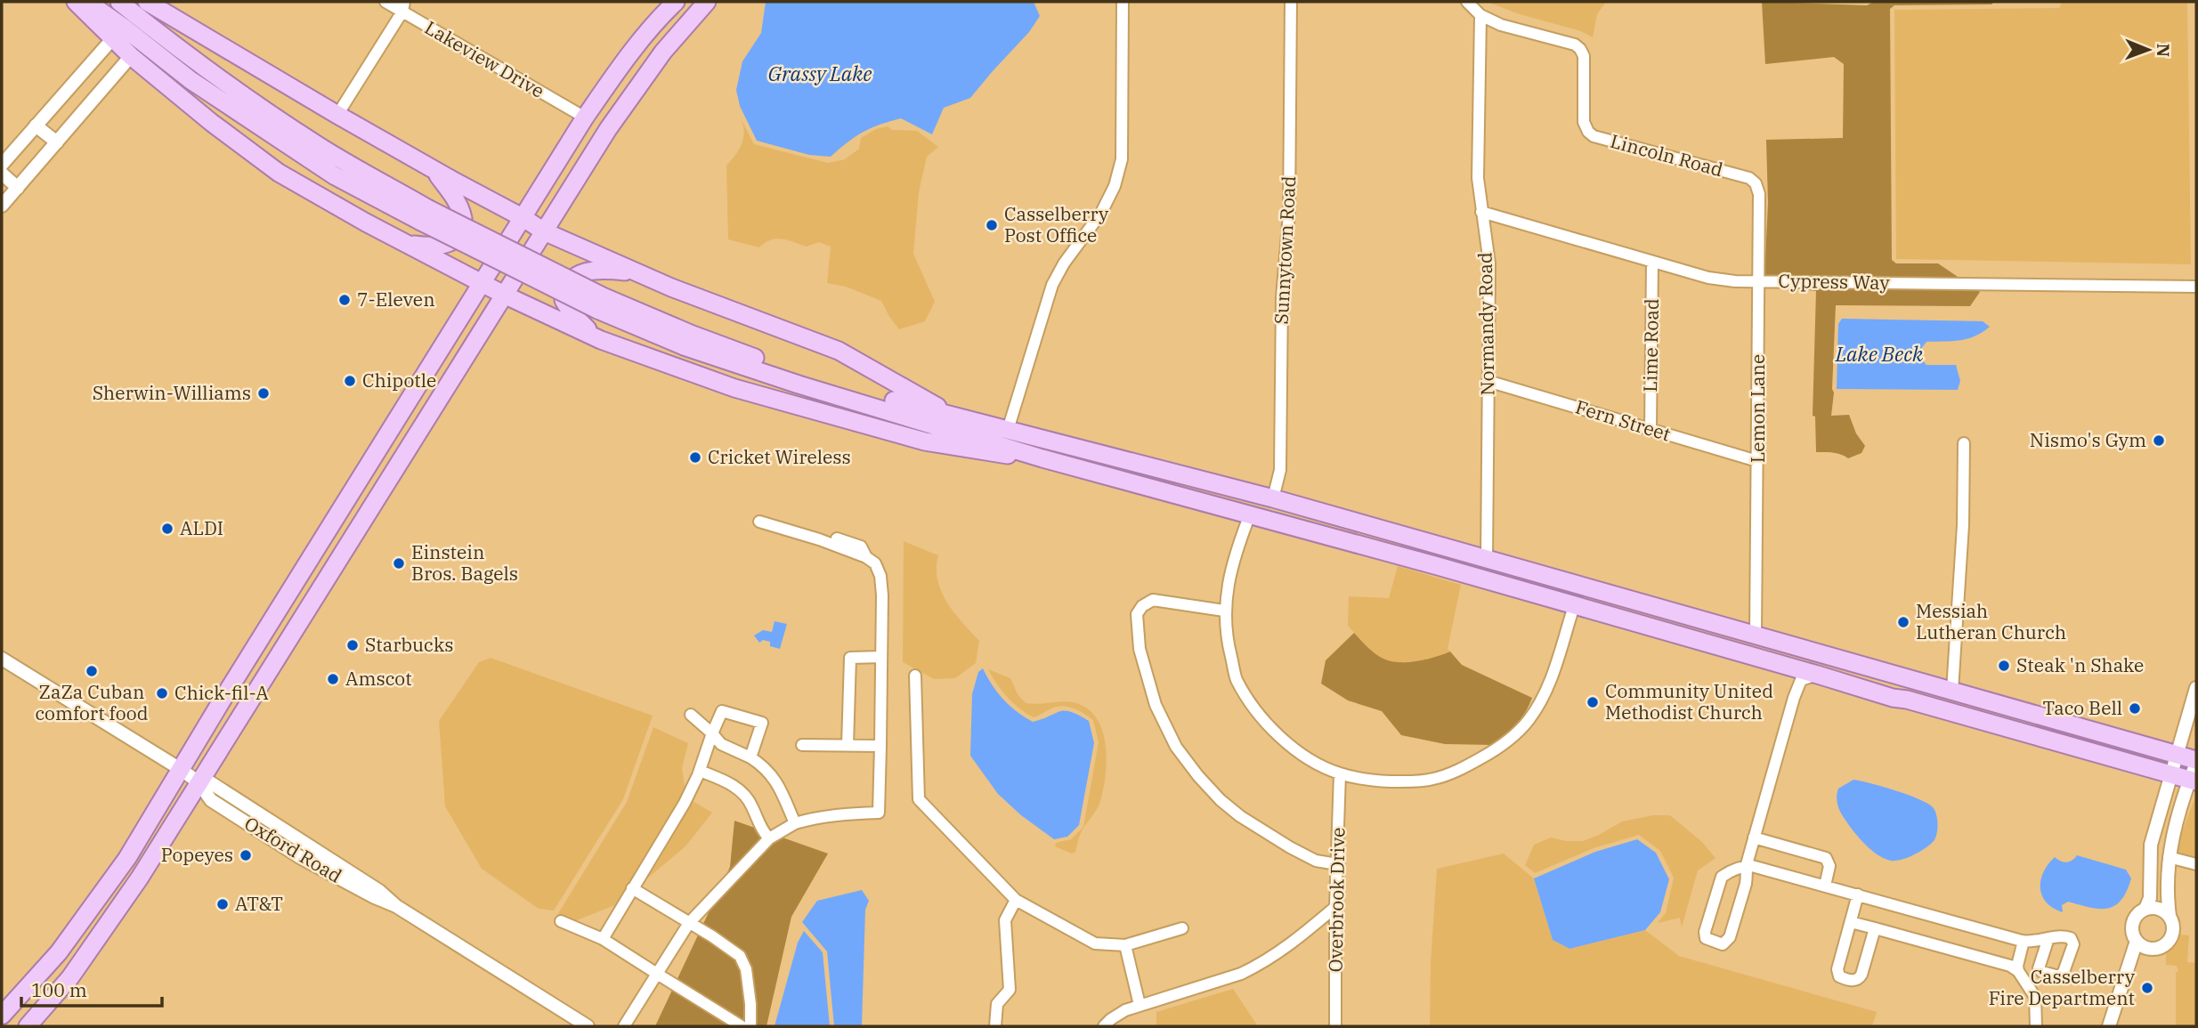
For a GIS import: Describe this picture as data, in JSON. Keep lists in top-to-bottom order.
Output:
{
  "streets": {
    "street": [
      "Lakeview Drive",
      "Lincoln Road",
      "Sunnytown Road",
      "Cypress Way",
      "Normandy Road",
      "Lime Road",
      "Lemon Lane",
      "Fern Street",
      "Oxford Road",
      "Overbrook Drive"
    ]
  },
  "crossings": [
    ["Lincoln Road", "Normandy Road"],
    ["Lincoln Road", "Lemon Lane"],
    ["Cypress Way", "Normandy Road"],
    ["Cypress Way", "Lime Road"],
    ["Cypress Way", "Lemon Lane"],
    ["Normandy Road", "Fern Street"],
    ["Lime Road", "Fern Street"],
    ["Lemon Lane", "Fern Street"]
  ],
  "water": ["Grassy Lake", "Lake Beck"],
  "places": [
    "Casselberry Post Office",
    "7-Eleven",
    "Chipotle",
    "Sherwin-Williams",
    "Nismo's Gym",
    "Cricket Wireless",
    "ALDI",
    "Einstein Bros. Bagels",
    "Messiah Lutheran Church",
    "Starbucks",
    "Steak 'n Shake",
    "ZaZa Cuban comfort food",
    "Amscot",
    "Chick-fil-A",
    "Community United Methodist Church",
    "Taco Bell",
    "Popeyes",
    "AT&T",
    "Casselberry Fire Department"
  ],
  "scale_bar": "100 m",
  "north": "right"
}
